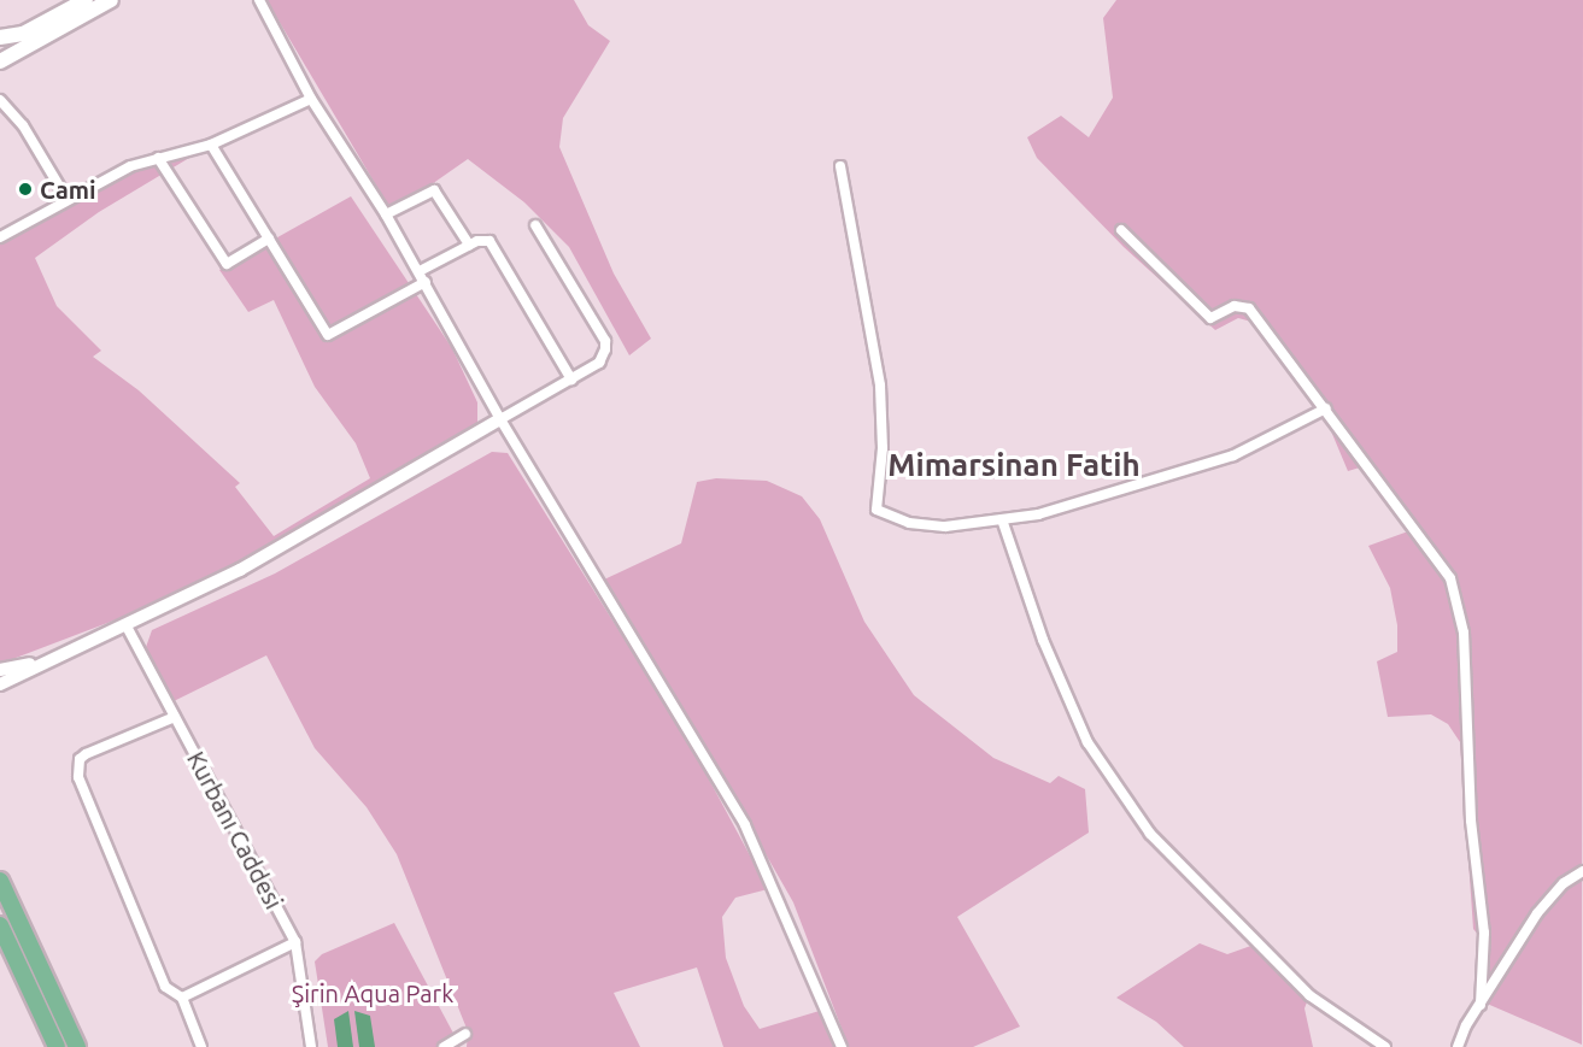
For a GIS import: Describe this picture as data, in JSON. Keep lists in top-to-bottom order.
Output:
{
  "streets": {
    "street": ["Kurbanı Caddesi"]
  },
  "districts": ["Mimarsinan Fatih"],
  "parks": ["Şirin Aqua Park"],
  "places": ["Cami"]
}
